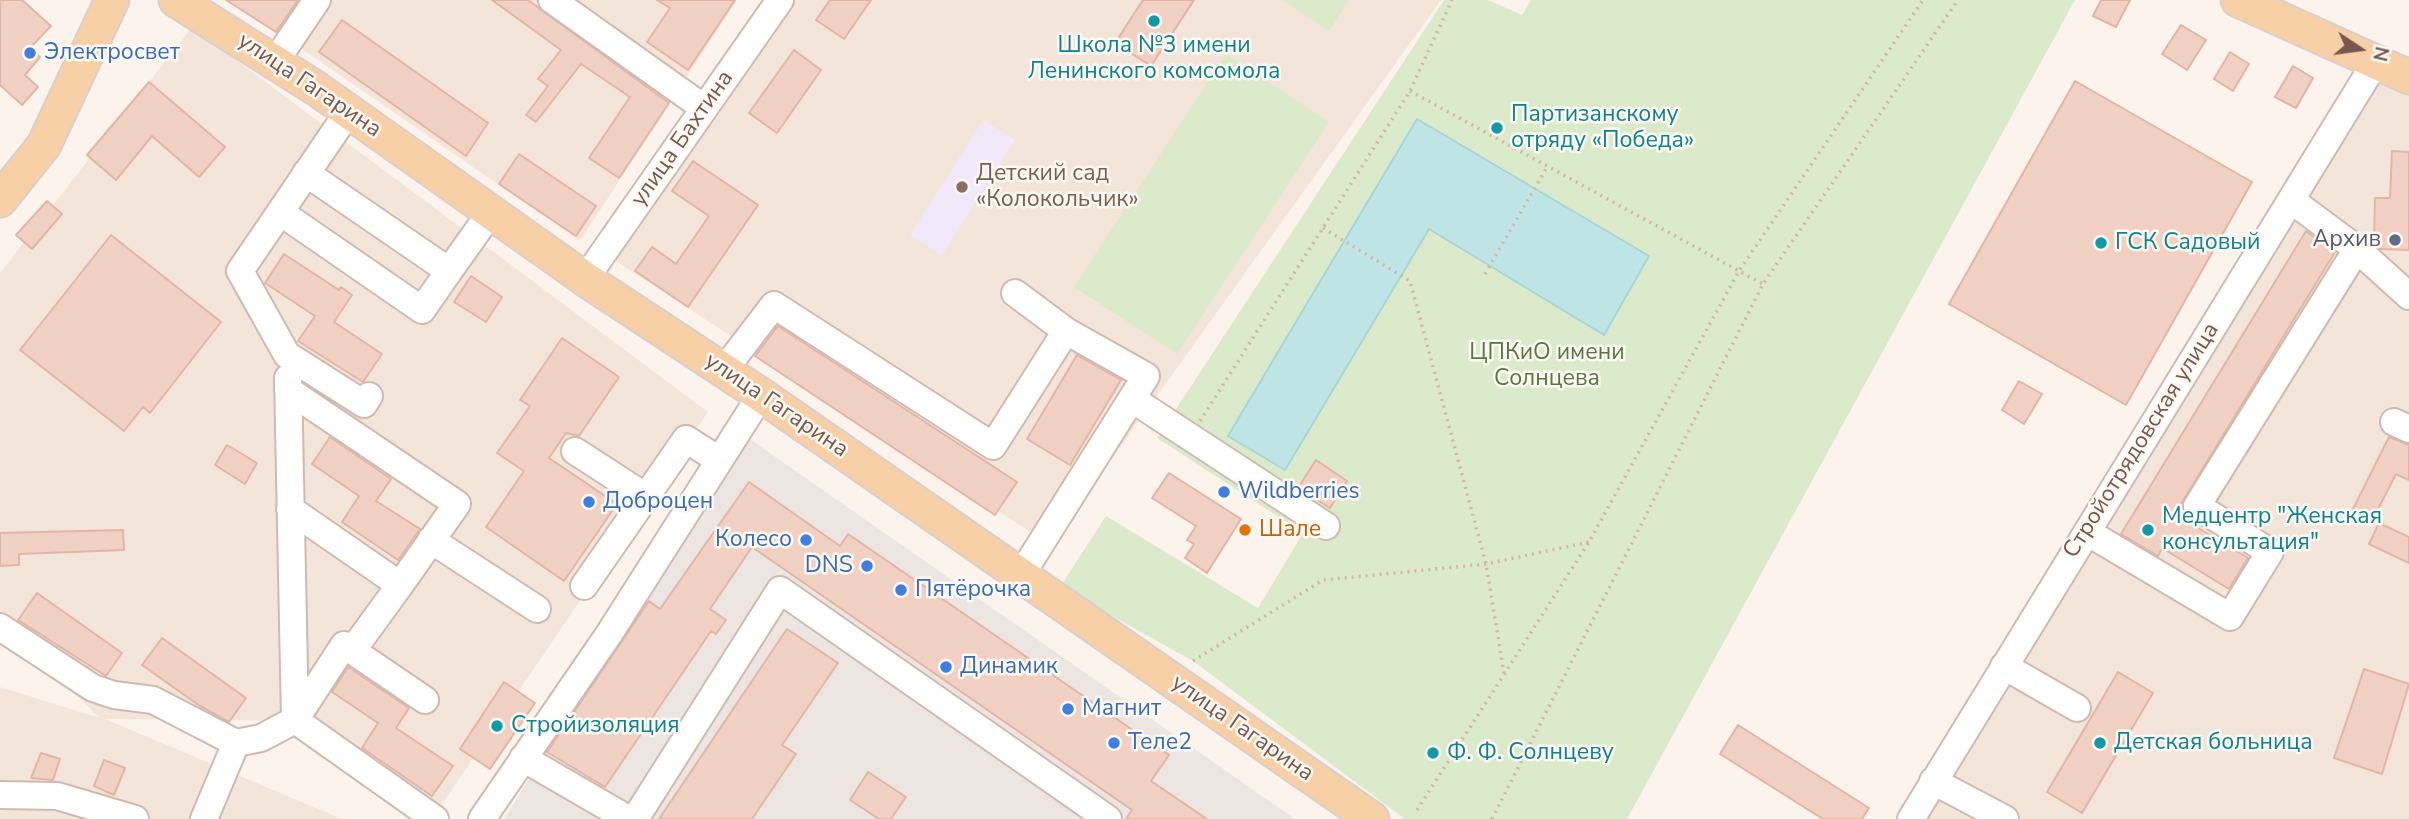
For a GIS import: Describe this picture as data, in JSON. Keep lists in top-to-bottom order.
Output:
{
  "streets": {
    "main road": ["улица Гагарина"],
    "street": ["улица Бахтина", "Стройотрядовская улица"]
  },
  "crossings": [
    ["улица Гагарина", "улица Бахтина"]
  ],
  "parks": ["ЦПКиО имени Солнцева"],
  "places": [
    "Школа №3 имени Ленинского комсомола",
    "Электросвет",
    "Партизанскому отряду «Победа»",
    "Детский сад «Колокольчик»",
    "Архив",
    "ГСК Садовый",
    "Wildberries",
    "Доброцен",
    "Шале",
    "Медцентр \"Женская консультация\"",
    "Колесо",
    "DNS",
    "Пятёрочка",
    "Динамик",
    "Магнит",
    "Стройизоляция",
    "Теле2",
    "Детская больница",
    "Ф. Ф. Солнцеву"
  ],
  "north": "right"
}
